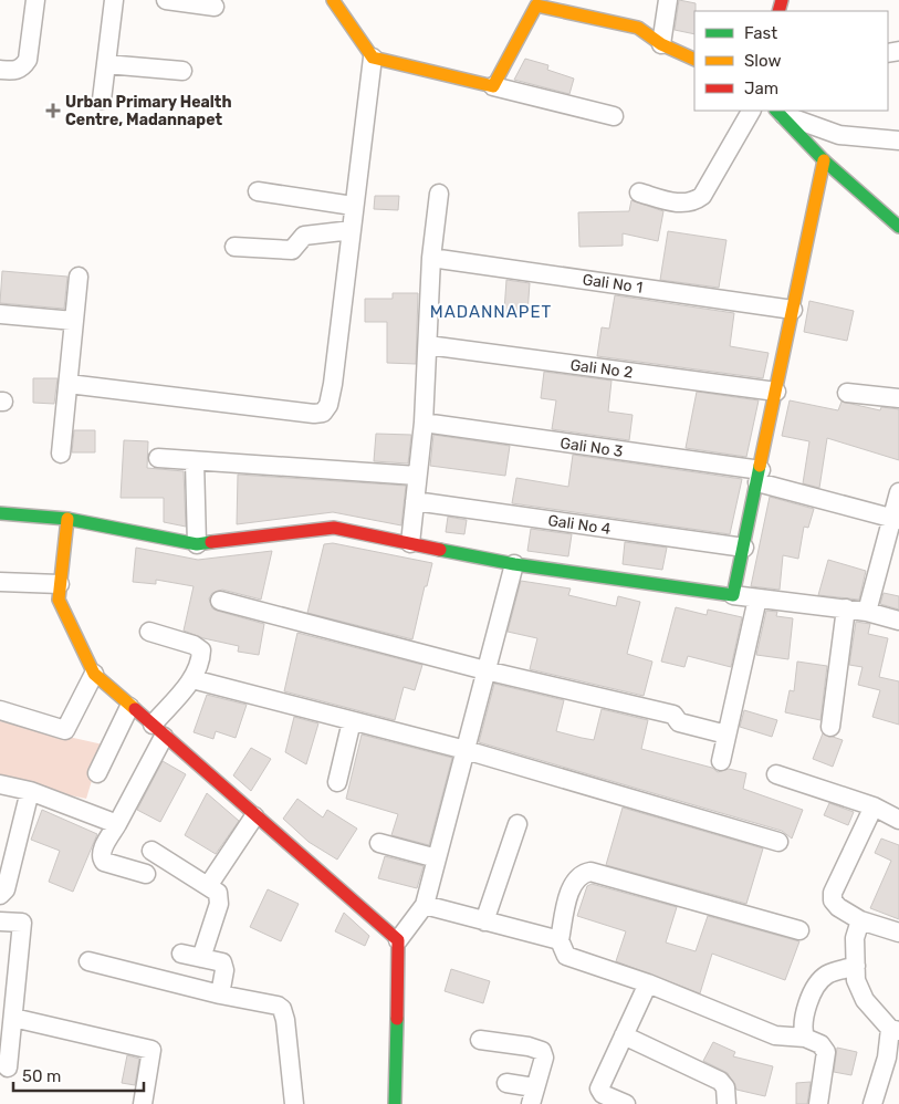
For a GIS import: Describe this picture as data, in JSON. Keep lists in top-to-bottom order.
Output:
{
  "streets": {
    "street": [
      "Gali No 1",
      "Gali No 2",
      "Gali No 3",
      "Gali No 4"
    ]
  },
  "districts": ["MADANNAPET"],
  "places": {
    "health": ["Urban Primary Health Centre, Madannapet"]
  },
  "legend": ["Fast", "Slow", "Jam"],
  "scale_bar": "50 m"
}
